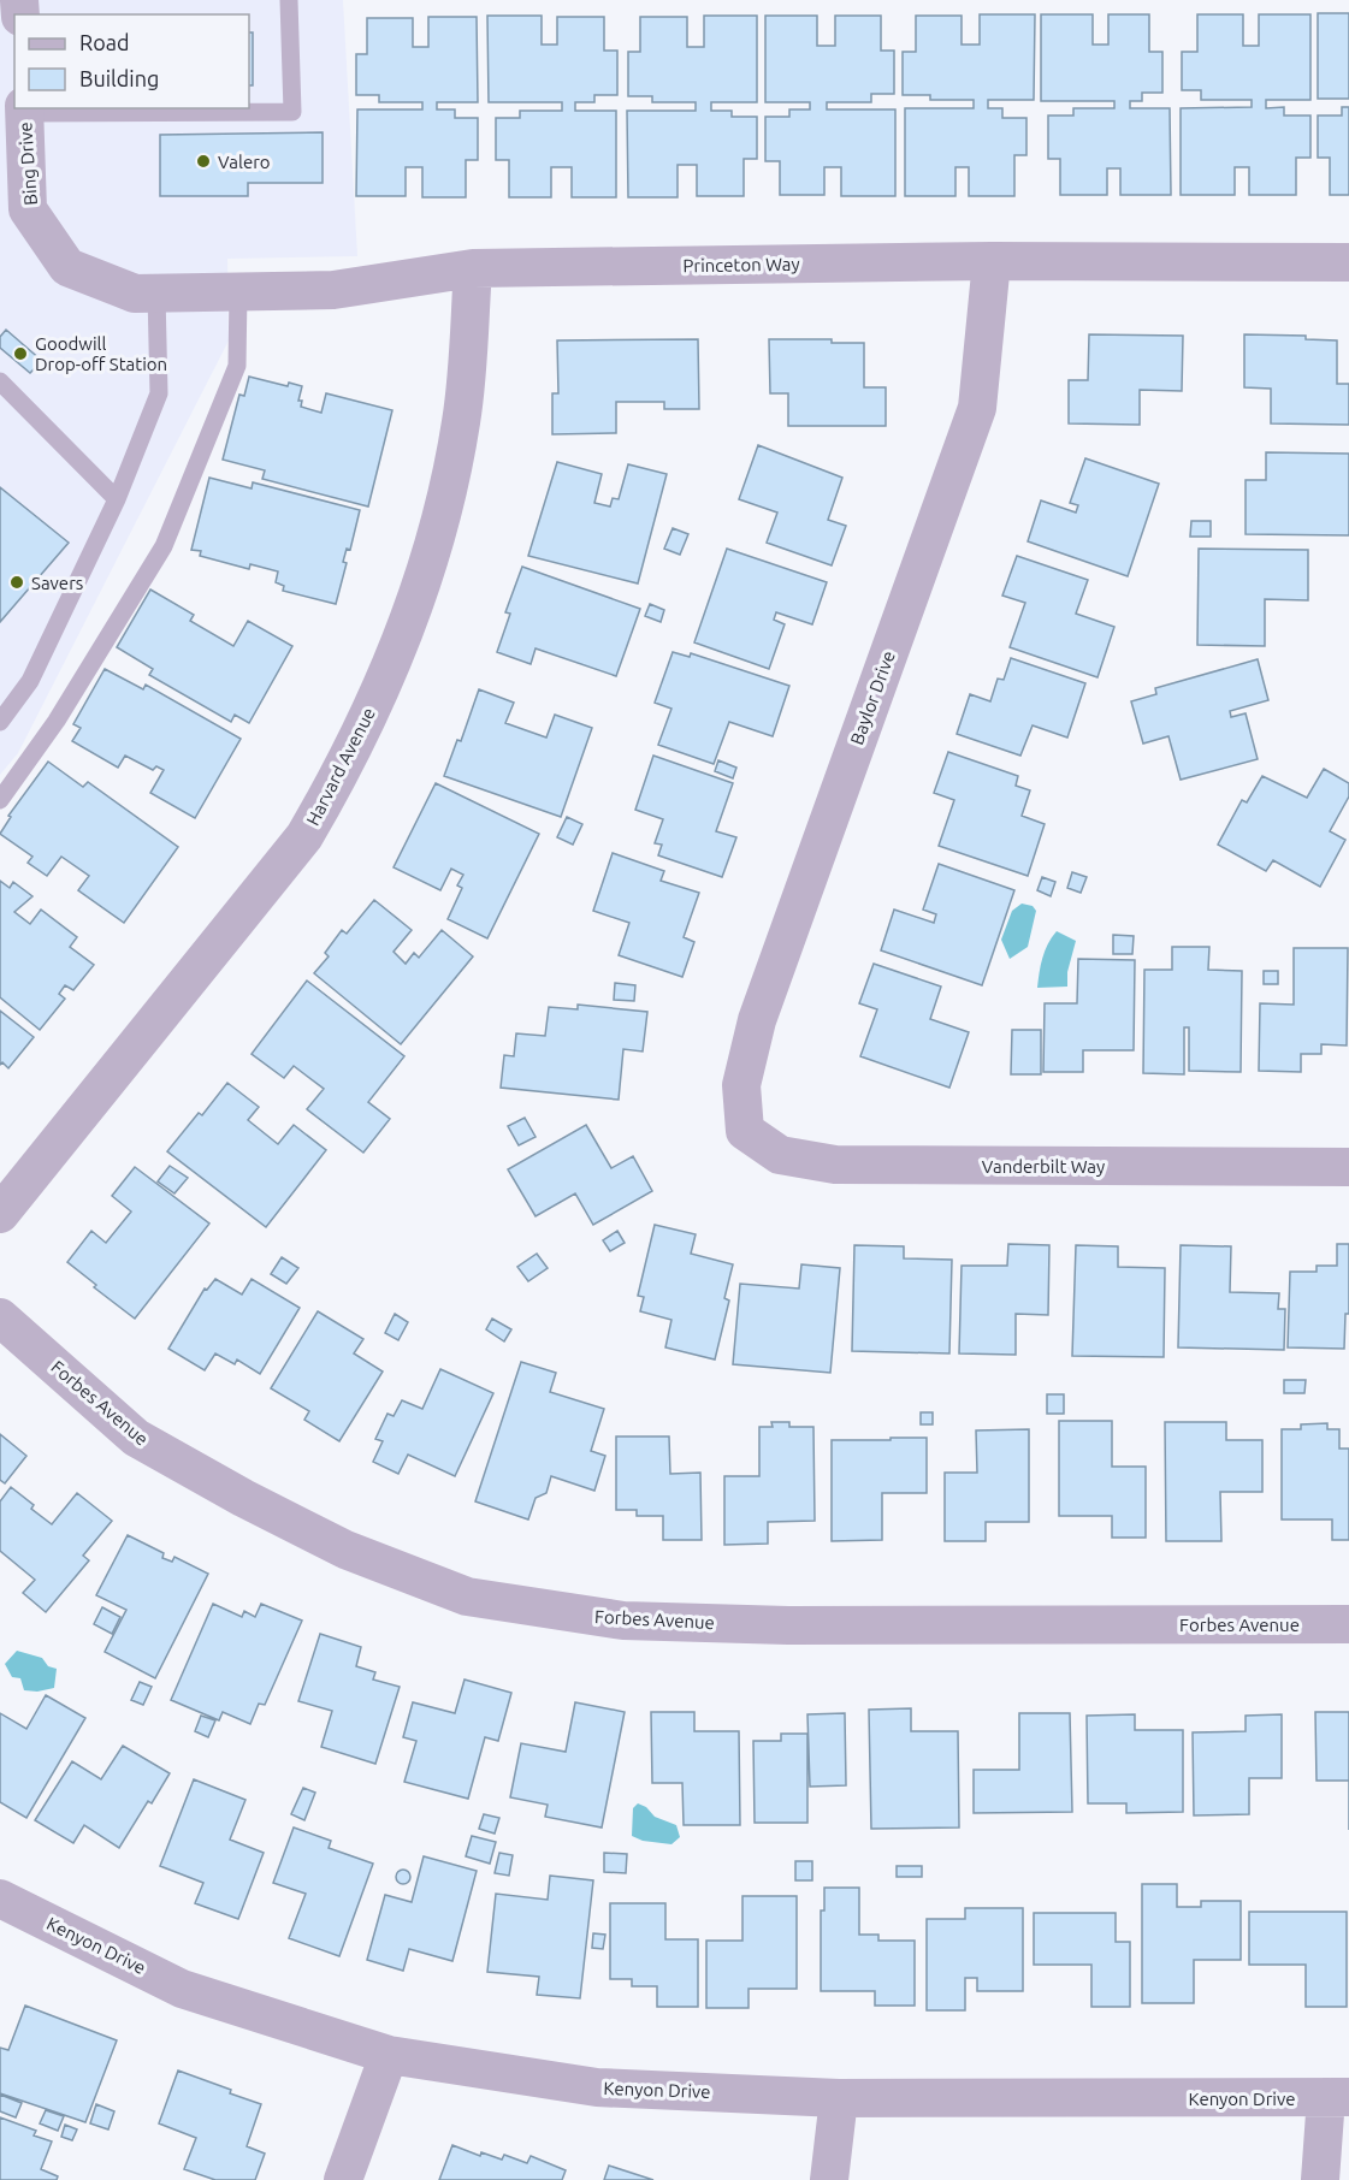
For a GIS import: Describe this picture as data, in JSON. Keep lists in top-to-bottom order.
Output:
{
  "streets": {
    "street": [
      "Bing Drive",
      "Princeton Way",
      "Baylor Drive",
      "Harvard Avenue",
      "Vanderbilt Way",
      "Forbes Avenue",
      "Kenyon Drive"
    ]
  },
  "crossings": [
    ["Bing Drive", "Princeton Way"],
    ["Princeton Way", "Baylor Drive"],
    ["Princeton Way", "Harvard Avenue"],
    ["Baylor Drive", "Vanderbilt Way"]
  ],
  "places": ["Valero", "Goodwill Drop-off Station", "Savers"],
  "legend": ["Road", "Building"]
}
